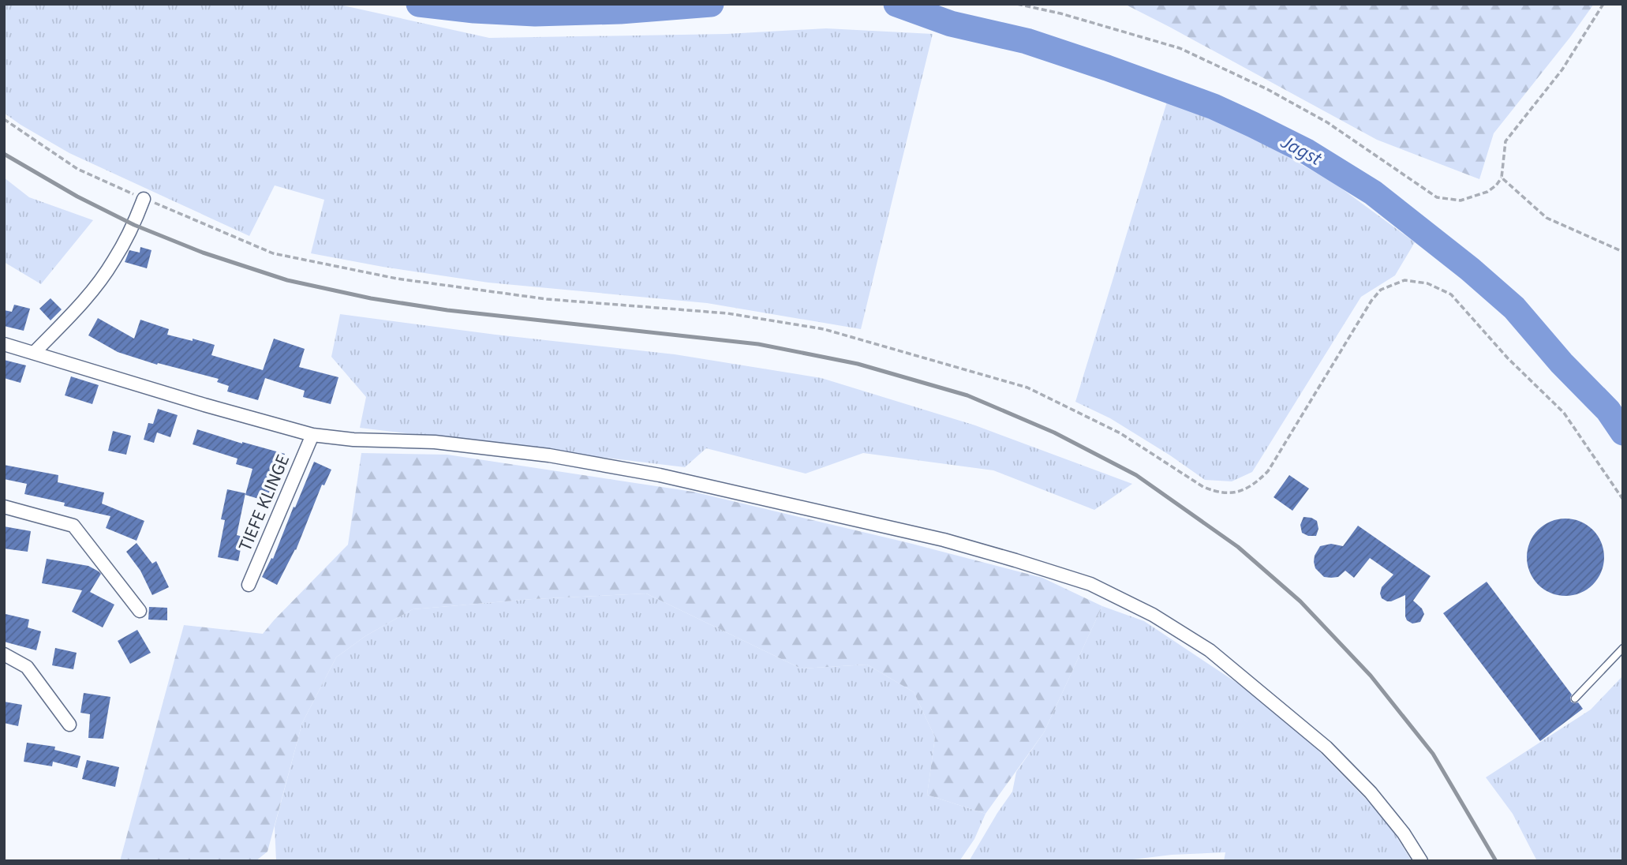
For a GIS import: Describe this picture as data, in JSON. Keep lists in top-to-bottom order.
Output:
{
  "streets": {
    "street": ["TIEFE KLINGE"]
  },
  "water": ["Jagst"]
}
